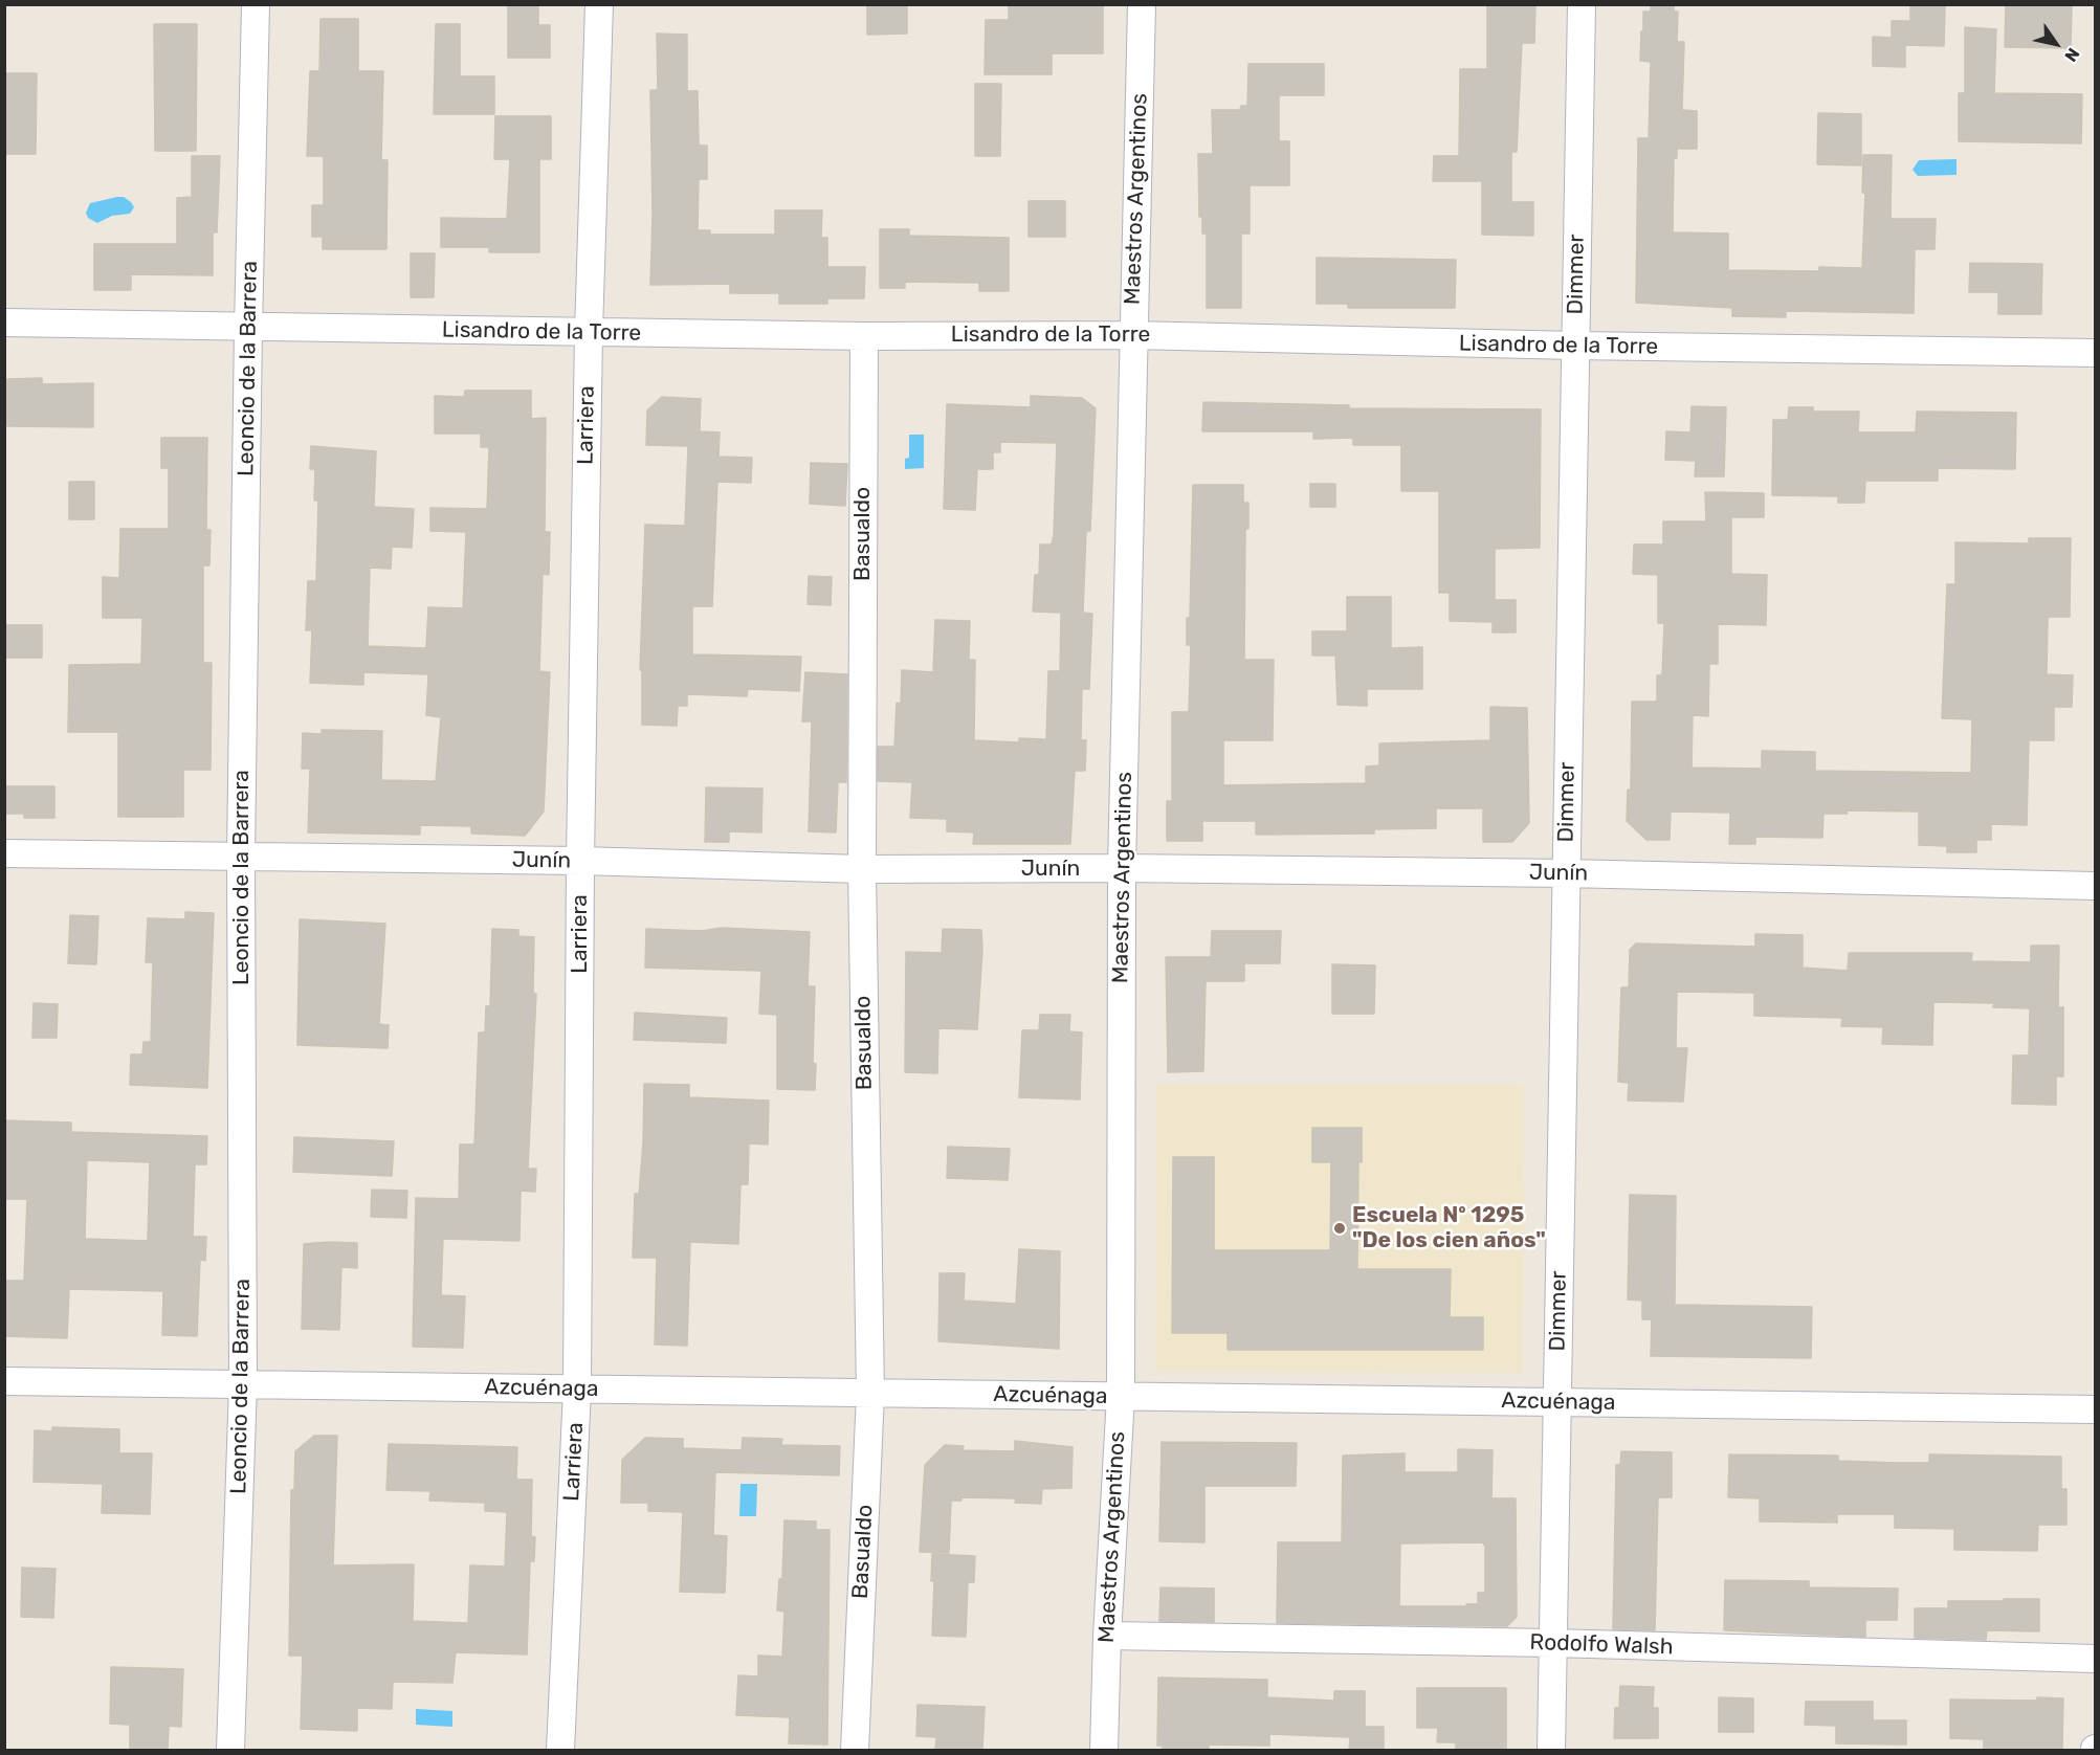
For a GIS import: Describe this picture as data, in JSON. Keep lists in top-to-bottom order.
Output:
{
  "streets": {
    "street": [
      "Maestros Argentinos",
      "Dimmer",
      "Lisandro de la Torre",
      "Leoncio de la Barrera",
      "Larriera",
      "Basualdo",
      "Junín",
      "Azcuénaga",
      "Rodolfo Walsh"
    ]
  },
  "crossings": [
    ["Maestros Argentinos", "Lisandro de la Torre"],
    ["Maestros Argentinos", "Junín"],
    ["Maestros Argentinos", "Azcuénaga"],
    ["Maestros Argentinos", "Rodolfo Walsh"],
    ["Dimmer", "Lisandro de la Torre"],
    ["Dimmer", "Junín"],
    ["Dimmer", "Azcuénaga"],
    ["Dimmer", "Rodolfo Walsh"],
    ["Lisandro de la Torre", "Leoncio de la Barrera"],
    ["Lisandro de la Torre", "Larriera"],
    ["Lisandro de la Torre", "Basualdo"],
    ["Leoncio de la Barrera", "Junín"],
    ["Leoncio de la Barrera", "Azcuénaga"],
    ["Larriera", "Junín"],
    ["Larriera", "Azcuénaga"],
    ["Basualdo", "Junín"],
    ["Basualdo", "Azcuénaga"]
  ],
  "places": ["Escuela Nº 1295 \"De los cien años\""],
  "north": "bottom right"
}
